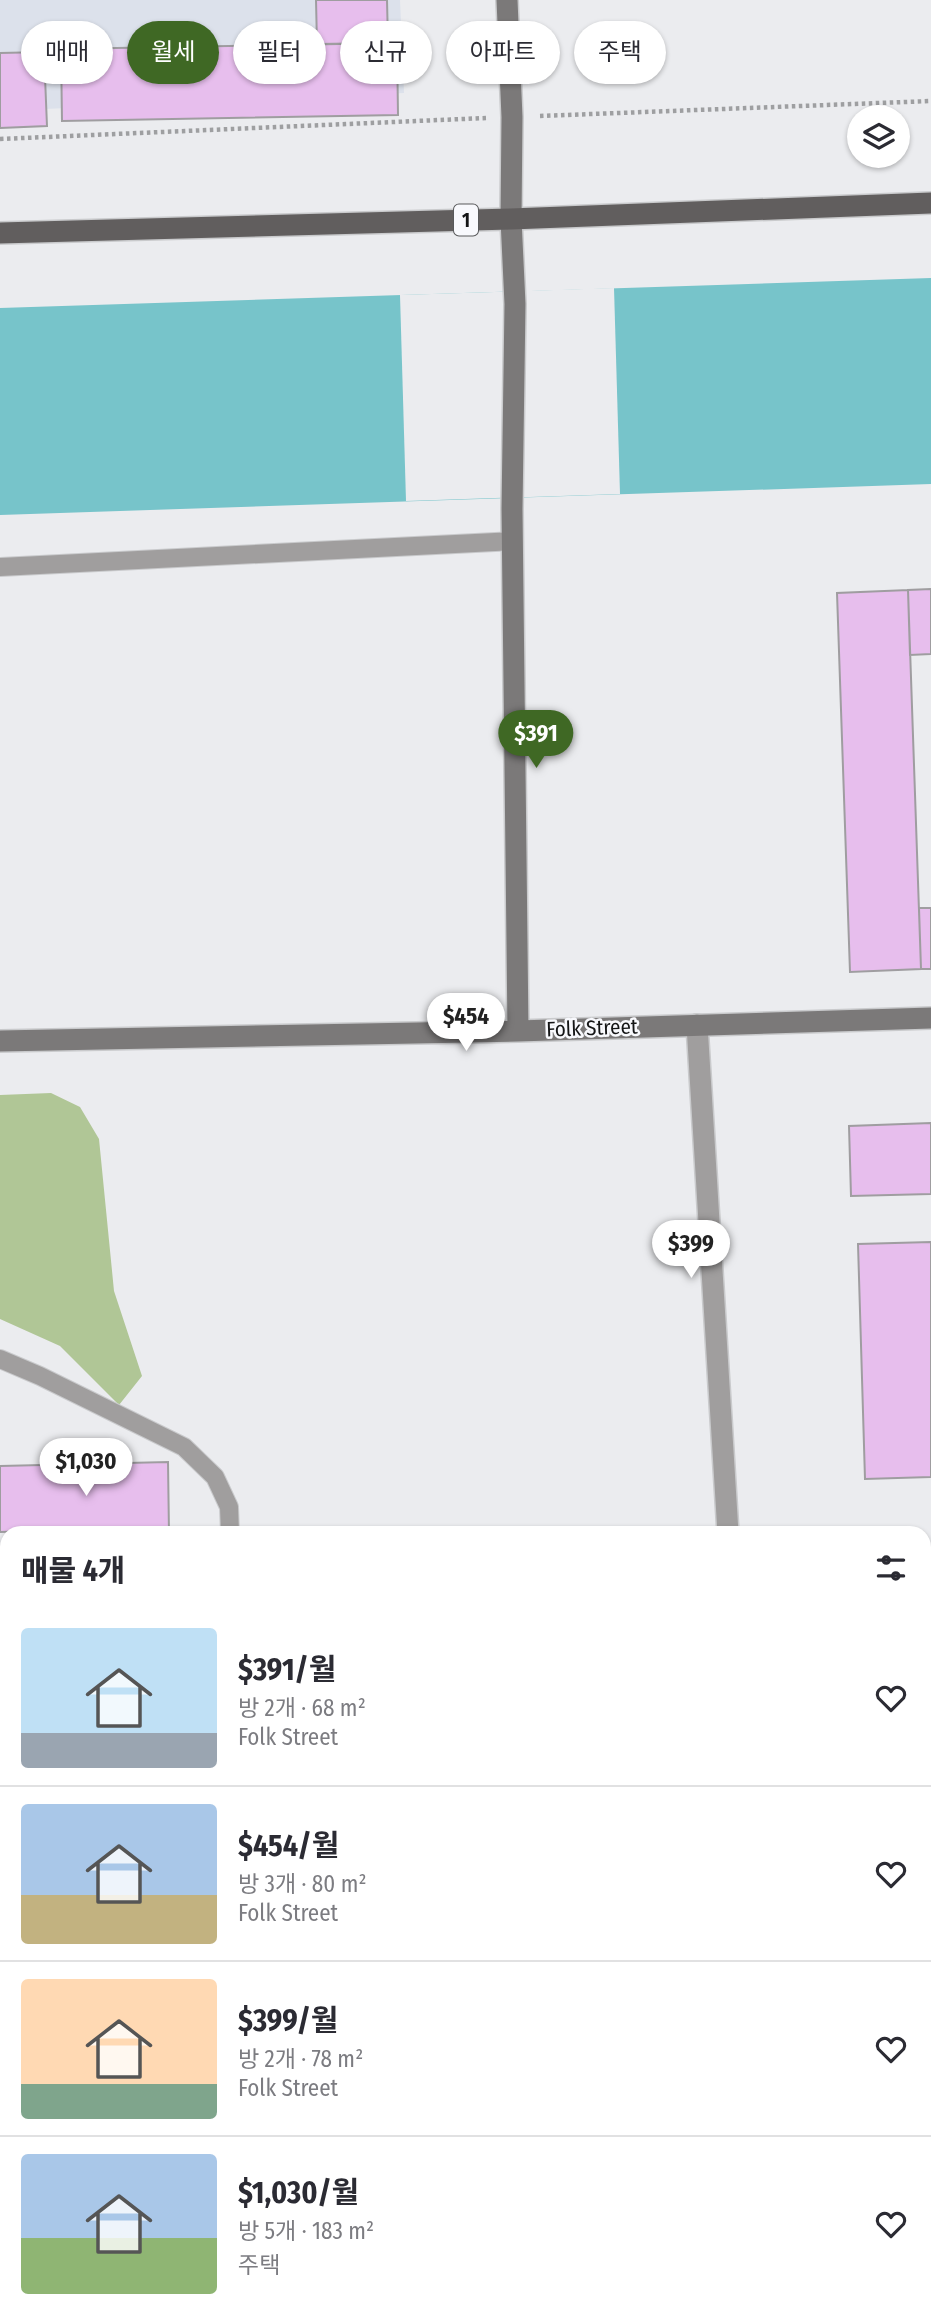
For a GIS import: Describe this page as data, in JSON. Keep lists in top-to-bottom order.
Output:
{
  "streets": {
    "main road": ["1"],
    "street": ["Folk Street"]
  },
  "page": {
    "chip": [
      "매매",
      "월세",
      "필터",
      "신규",
      "아파트",
      "주택"
    ],
    "price": [
      "$391",
      "$454",
      "$399",
      "$1,030"
    ],
    "heading": "매물 4개",
    "list": [
      {
        "name": "$391/월",
        "note": "방 2개 · 68 m² · Folk Street"
      },
      {
        "name": "$454/월",
        "note": "방 3개 · 80 m² · Folk Street"
      },
      {
        "name": "$399/월",
        "note": "방 2개 · 78 m² · Folk Street"
      },
      {
        "name": "$1,030/월",
        "note": "방 5개 · 183 m² · 주택"
      }
    ]
  }
}
